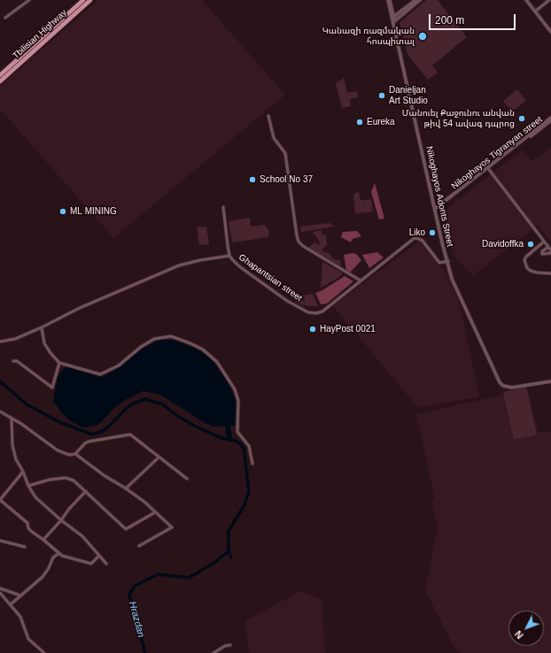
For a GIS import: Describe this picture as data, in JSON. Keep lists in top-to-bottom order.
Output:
{
  "streets": {
    "main road": ["Tbilisian Highway"],
    "street": ["Nikoghayos Tigranyan street", "Nikoghayos Adonts Street", "Ghapantsian street"]
  },
  "crossings": [
    ["Nikoghayos Tigranyan street", "Nikoghayos Adonts Street"],
    ["Nikoghayos Adonts Street", "Ghapantsian street"]
  ],
  "water": ["Hrazdan"],
  "places": [
    "Կանազի ռազմական հոսպիտալ",
    "Danieljan Art Studio",
    "Մանուել Քաջունու անվան թիվ 54 ավագ դպրոց",
    "Eureka",
    "School No 37",
    "ML MINING",
    "Liko",
    "Davidoffka",
    "HayPost 0021"
  ],
  "scale_bar": "200 m",
  "north": "bottom left"
}
